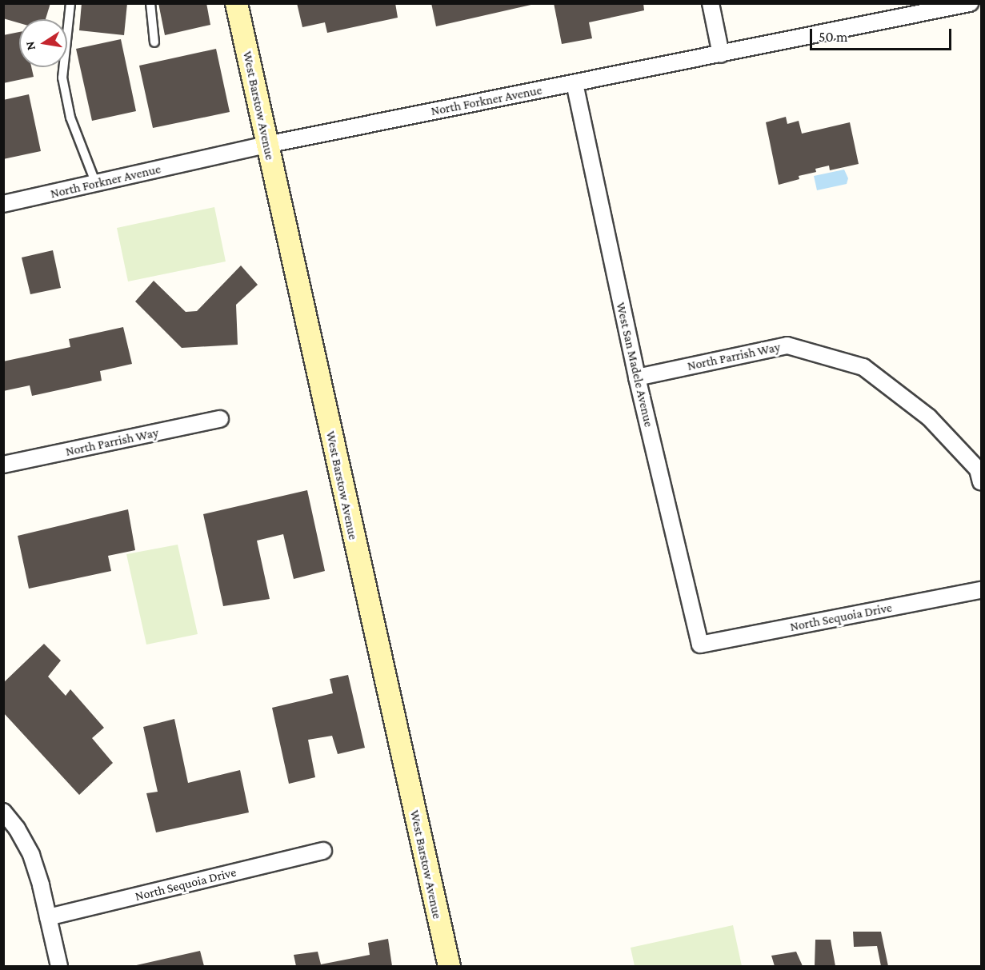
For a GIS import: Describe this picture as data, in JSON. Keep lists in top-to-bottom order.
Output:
{
  "streets": {
    "street": [
      "North Forkner Avenue",
      "West Barstow Avenue",
      "North Parrish Way",
      "West San Madele Avenue",
      "North Sequoia Drive"
    ]
  },
  "crossings": [
    ["North Forkner Avenue", "West Barstow Avenue"],
    ["North Forkner Avenue", "West San Madele Avenue"],
    ["North Parrish Way", "West San Madele Avenue"],
    ["West San Madele Avenue", "North Sequoia Drive"]
  ],
  "scale_bar": "50 m",
  "north": "left"
}
